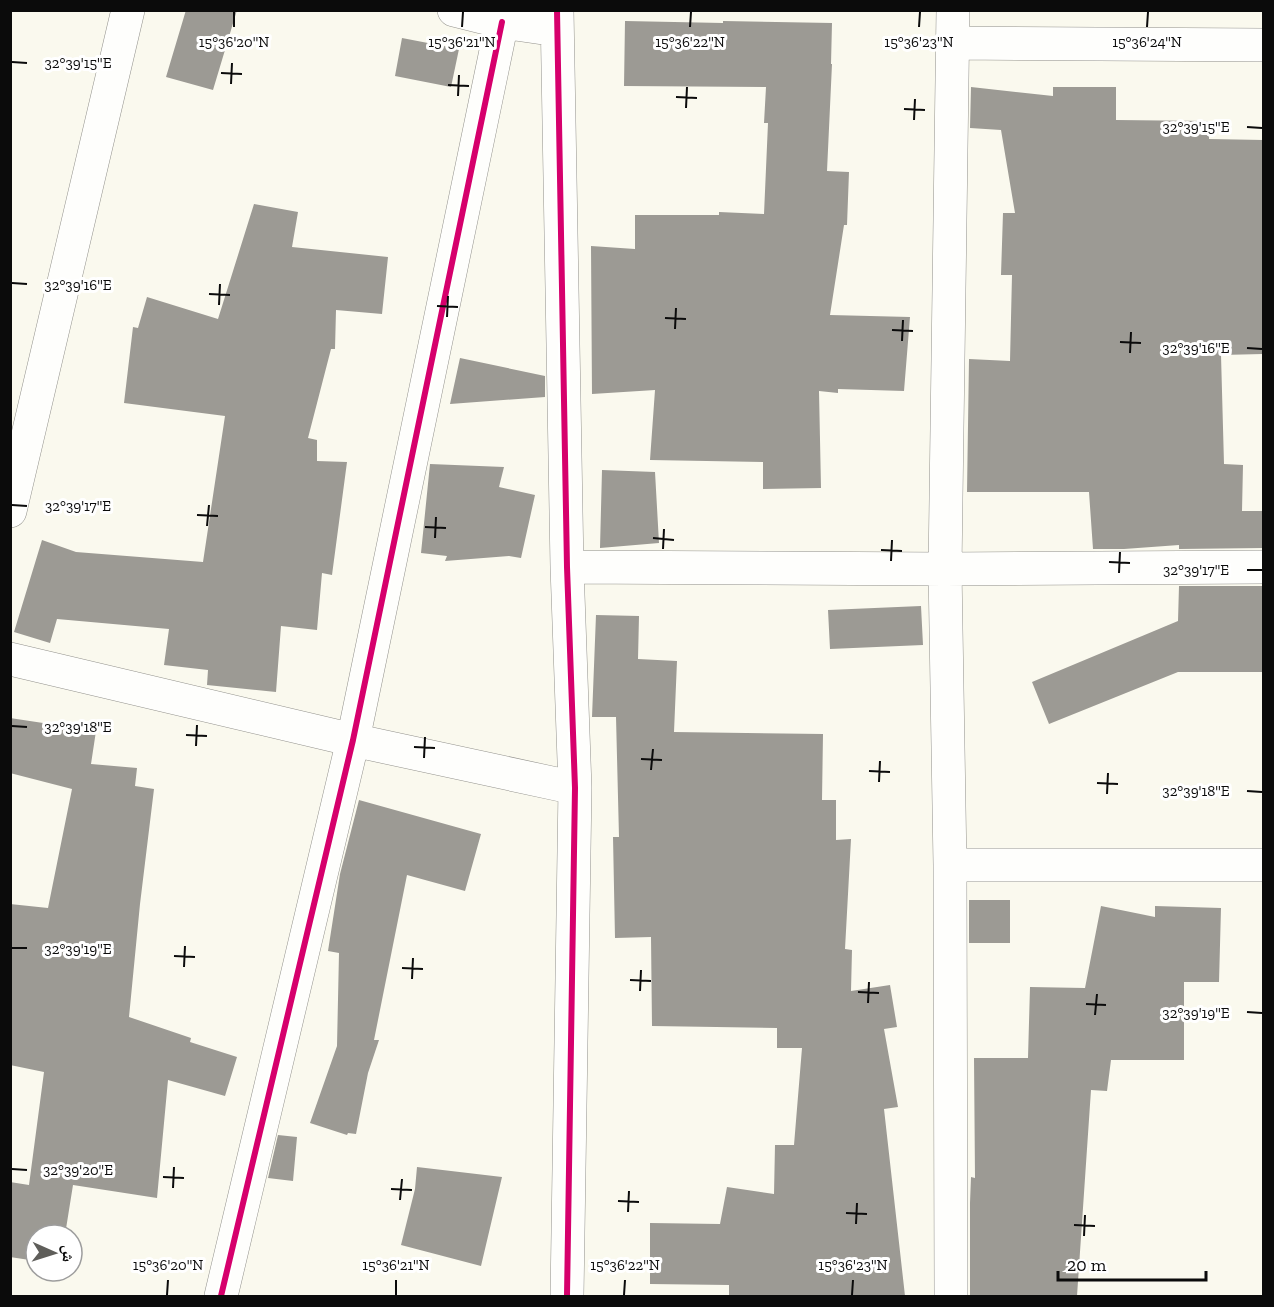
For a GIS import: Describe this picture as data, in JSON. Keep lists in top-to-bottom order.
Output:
{
  "scale_bar": "20 m",
  "north": "right",
  "coordinates": [
    "15°36'20\"N",
    "15°36'21\"N",
    "15°36'22\"N",
    "15°36'23\"N",
    "15°36'24\"N",
    "32°39'15\"E",
    "32°39'16\"E",
    "32°39'17\"E",
    "32°39'18\"E",
    "32°39'19\"E",
    "32°39'20\"E"
  ]
}
